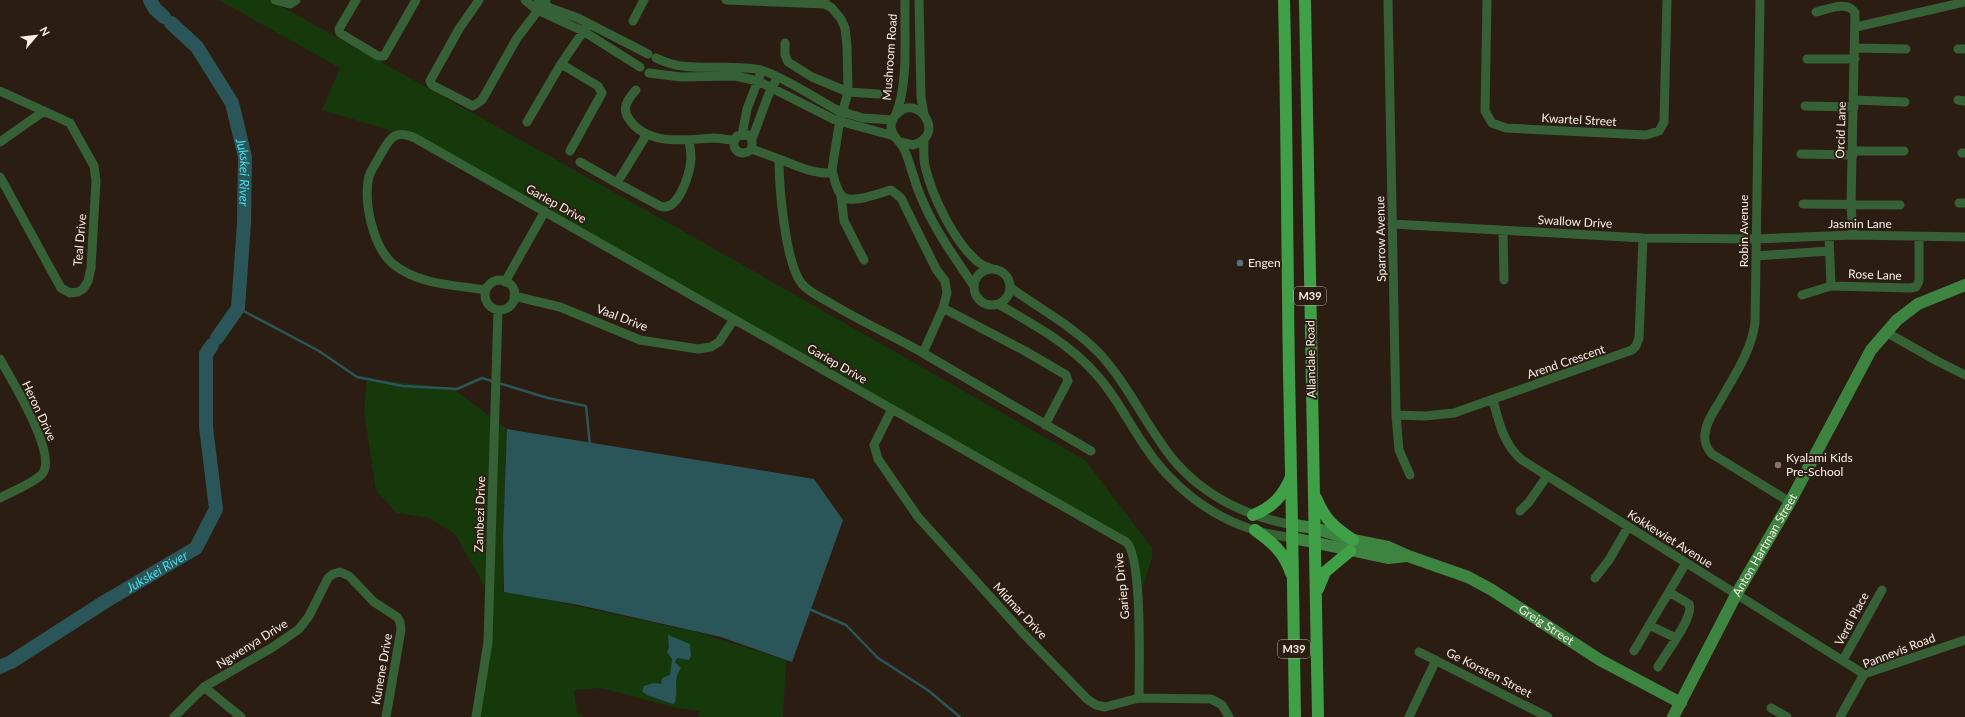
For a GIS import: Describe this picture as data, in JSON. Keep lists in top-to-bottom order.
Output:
{
  "streets": {
    "main road": ["M39", "Allandale Road"],
    "street": [
      "Mushroom Road",
      "Kwartel Street",
      "Orcid Lane",
      "Gariep Drive",
      "Swallow Drive",
      "Jasmin Lane",
      "Robin Avenue",
      "Sparrow Avenue",
      "Teal Drive",
      "Rose Lane",
      "Vaal Drive",
      "Arend Crescent",
      "Heron Drive",
      "Zambezi Drive",
      "Kokkewiet Avenue",
      "Anton Hartman Street",
      "Midmar Drive",
      "Verdi Place",
      "Greig Street",
      "Ngwenya Drive",
      "Pannevis Road",
      "Kunene Drive",
      "Ge Korsten Street"
    ]
  },
  "crossings": [
    ["Orcid Lane", "Jasmin Lane"],
    ["Gariep Drive", "Vaal Drive"],
    ["Gariep Drive", "Zambezi Drive"],
    ["Gariep Drive", "Midmar Drive"],
    ["Swallow Drive", "Jasmin Lane"],
    ["Swallow Drive", "Robin Avenue"],
    ["Swallow Drive", "Sparrow Avenue"],
    ["Swallow Drive", "Arend Crescent"],
    ["Jasmin Lane", "Robin Avenue"],
    ["Jasmin Lane", "Rose Lane"],
    ["Robin Avenue", "Anton Hartman Street"],
    ["Sparrow Avenue", "Arend Crescent"],
    ["Vaal Drive", "Zambezi Drive"],
    ["Allandale Road", "Greig Street"],
    ["Arend Crescent", "Kokkewiet Avenue"],
    ["Kokkewiet Avenue", "Anton Hartman Street"],
    ["Kokkewiet Avenue", "Verdi Place"],
    ["Kokkewiet Avenue", "Pannevis Road"],
    ["Anton Hartman Street", "Greig Street"],
    ["Ngwenya Drive", "Kunene Drive"]
  ],
  "water": ["Jukskei River"],
  "places": ["Engen", "Kyalami Kids Pre-School"],
  "north": "top right"
}
